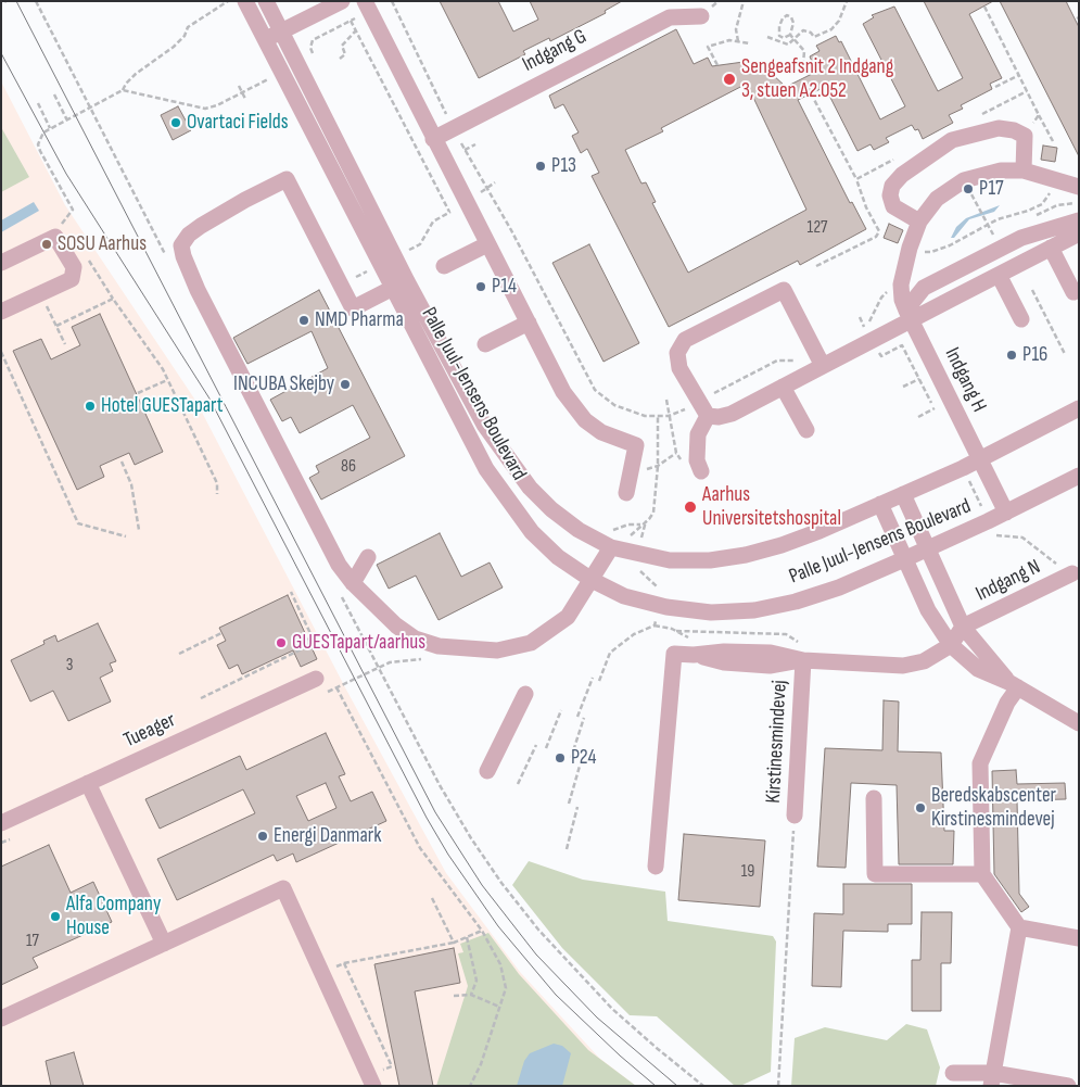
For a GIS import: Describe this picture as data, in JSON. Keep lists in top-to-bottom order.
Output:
{
  "streets": {
    "street": [
      "Indgang G",
      "Indgang H",
      "Palle Juul-Jensens Boulevard",
      "Indgang N",
      "Tueager",
      "Kirstinesmindevej"
    ]
  },
  "crossings": [
    ["Indgang H", "Palle Juul-Jensens Boulevard"],
    ["Indgang N", "Kirstinesmindevej"]
  ],
  "places": [
    "Sengeafsnit 2 Indgang 3, stuen A2.052",
    "Ovartaci Fields",
    "P13",
    "P17",
    "SOSU Aarhus",
    "P14",
    "NMD Pharma",
    "P16",
    "INCUBA Skejby",
    "Hotel GUESTapart",
    "Aarhus Universitetshospital",
    "GUESTapart/aarhus",
    "P24",
    "Beredskabscenter Kirstinesmindevej",
    "Energi Danmark",
    "Alfa Company House"
  ],
  "house_numbers": [
    "127",
    "86",
    "3",
    "19",
    "17"
  ]
}
